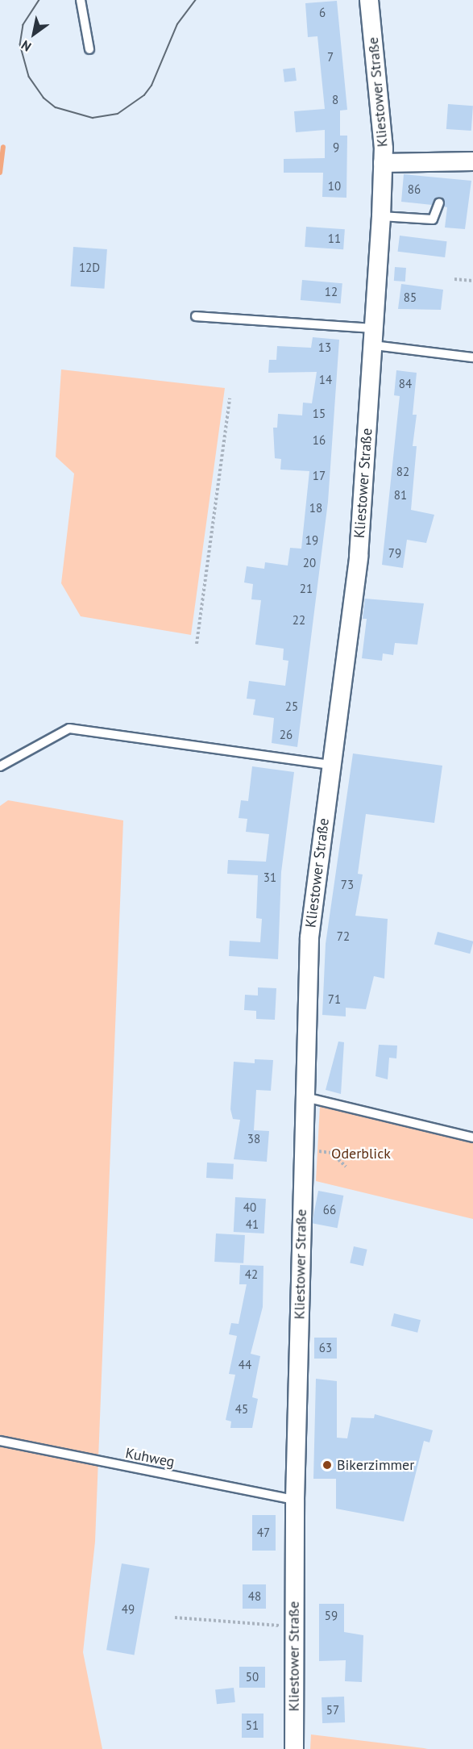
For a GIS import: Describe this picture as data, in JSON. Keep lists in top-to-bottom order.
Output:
{
  "streets": {
    "street": ["Kliestower Straße"],
    "lane": ["Kuhweg"]
  },
  "crossings": [
    ["Kliestower Straße", "Kuhweg"]
  ],
  "parks": ["Oderblick"],
  "places": ["Bikerzimmer"],
  "house_numbers": [
    "6",
    "7",
    "8",
    "9",
    "10",
    "86",
    "11",
    "12D",
    "12",
    "85",
    "13",
    "14",
    "84",
    "15",
    "16",
    "82",
    "17",
    "81",
    "18",
    "19",
    "79",
    "20",
    "21",
    "22",
    "25",
    "26",
    "31",
    "73",
    "72",
    "71",
    "38",
    "40",
    "66",
    "41",
    "42",
    "63",
    "44",
    "45",
    "47",
    "48",
    "49",
    "59",
    "50",
    "57",
    "51"
  ],
  "north": "bottom left"
}
